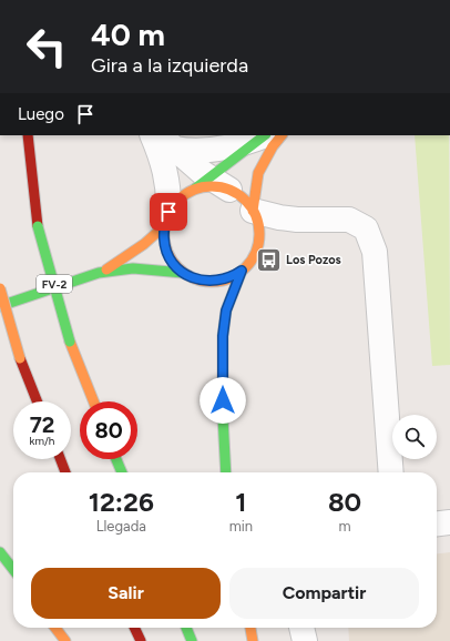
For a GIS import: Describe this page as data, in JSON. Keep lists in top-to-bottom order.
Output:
{
  "streets": {
    "main road": ["FV-2"]
  },
  "places": {
    "bus stop": ["Los Pozos"]
  },
  "page": {
    "turn": ["40 m", "Gira a la izquierda"],
    "then": "Luego",
    "speed": "72 km/h",
    "limit": "80",
    "eta": [
      "12:26",
      "Llegada",
      "1",
      "min",
      "80",
      "m"
    ],
    "buttons": ["Salir", "Compartir"]
  }
}
